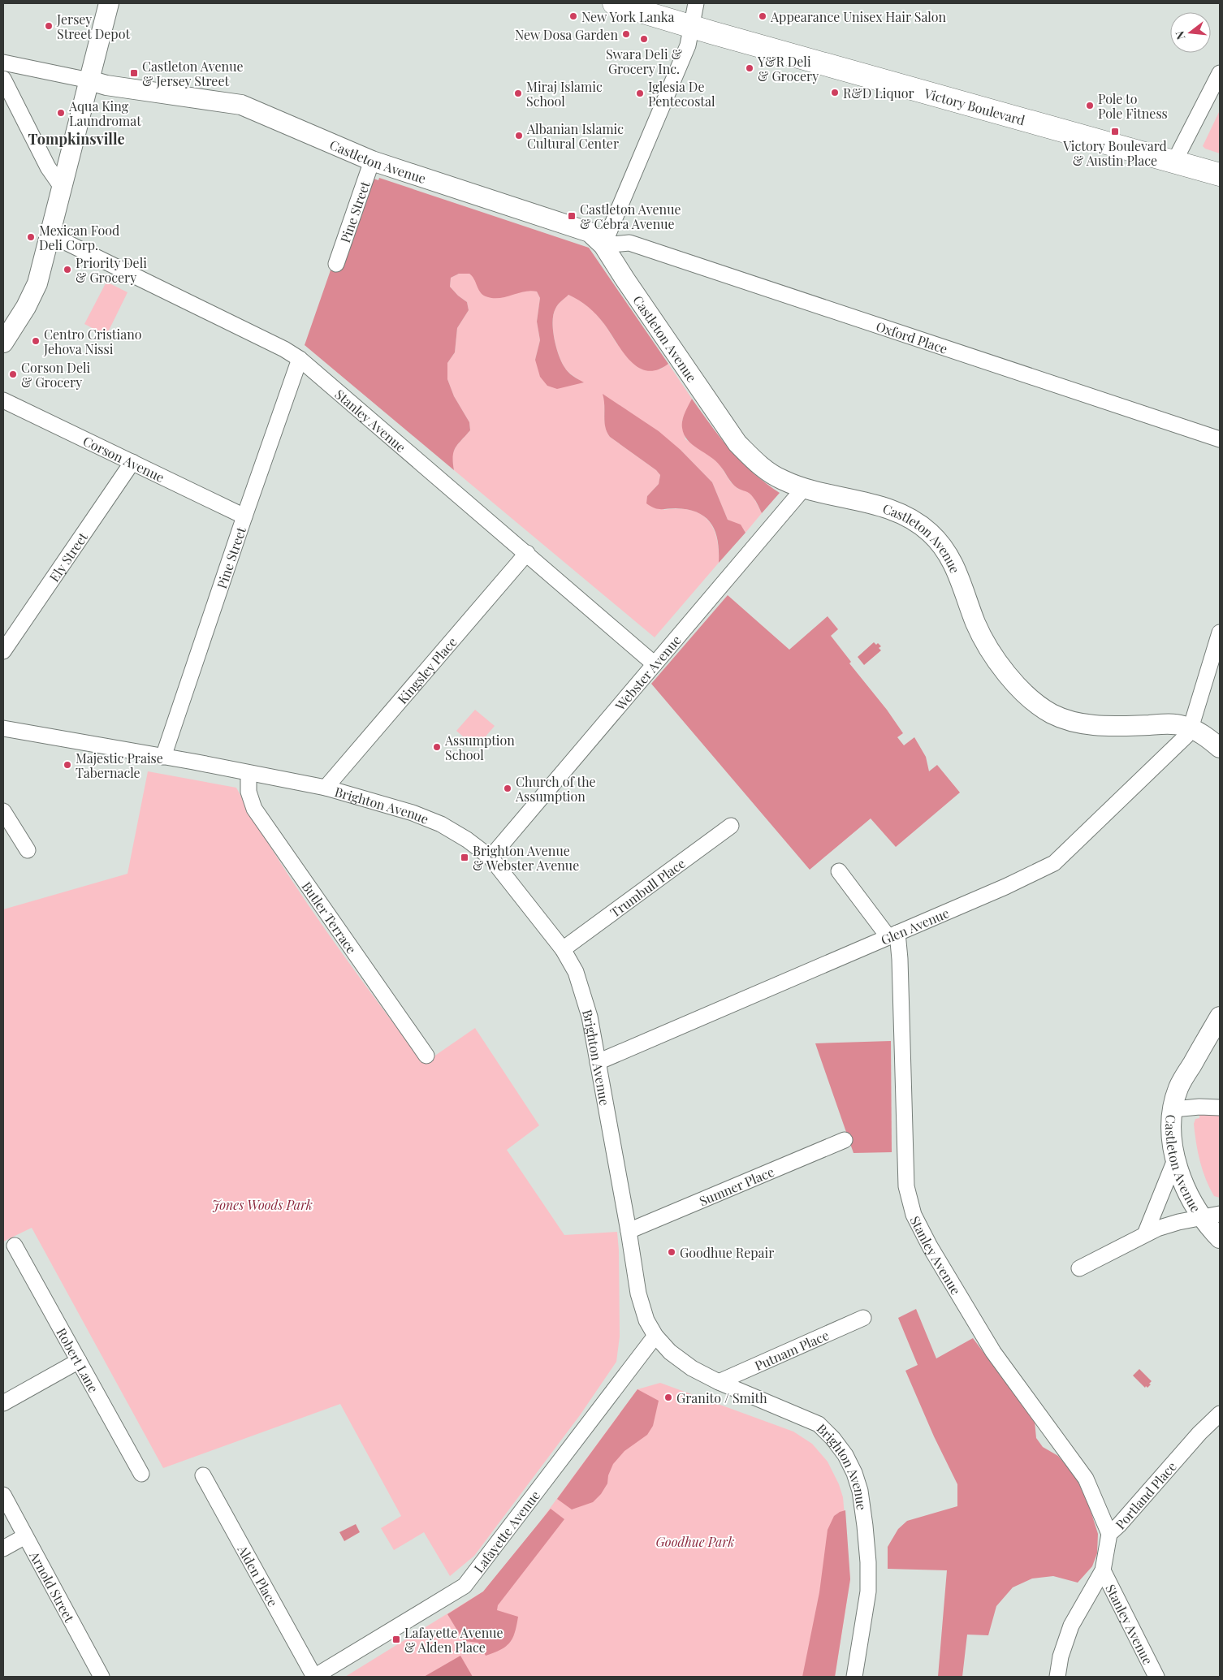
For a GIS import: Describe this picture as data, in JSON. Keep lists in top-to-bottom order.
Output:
{
  "streets": {
    "main road": ["Victory Boulevard"],
    "street": [
      "Castleton Avenue",
      "Pine Street",
      "Oxford Place",
      "Stanley Avenue",
      "Corson Avenue",
      "Ely Street",
      "Kingsley Place",
      "Webster Avenue",
      "Brighton Avenue",
      "Trumbull Place",
      "Butler Terrace",
      "Glen Avenue",
      "Sumner Place",
      "Putnam Place",
      "Robert Lane",
      "Portland Place",
      "Lafayette Avenue",
      "Alden Place",
      "Arnold Street"
    ]
  },
  "crossings": [
    ["Castleton Avenue", "Pine Street"],
    ["Castleton Avenue", "Oxford Place"],
    ["Castleton Avenue", "Webster Avenue"],
    ["Castleton Avenue", "Glen Avenue"],
    ["Pine Street", "Stanley Avenue"],
    ["Pine Street", "Corson Avenue"],
    ["Pine Street", "Brighton Avenue"],
    ["Stanley Avenue", "Kingsley Place"],
    ["Stanley Avenue", "Webster Avenue"],
    ["Stanley Avenue", "Glen Avenue"],
    ["Stanley Avenue", "Portland Place"],
    ["Corson Avenue", "Ely Street"],
    ["Kingsley Place", "Brighton Avenue"],
    ["Webster Avenue", "Brighton Avenue"],
    ["Brighton Avenue", "Trumbull Place"],
    ["Brighton Avenue", "Butler Terrace"],
    ["Brighton Avenue", "Glen Avenue"],
    ["Brighton Avenue", "Sumner Place"],
    ["Brighton Avenue", "Putnam Place"],
    ["Brighton Avenue", "Lafayette Avenue"],
    ["Lafayette Avenue", "Alden Place"]
  ],
  "districts": ["Tompkinsville"],
  "parks": ["Jones Woods Park", "Goodhue Park"],
  "places": {
    "other": [
      "New York Lanka",
      "Appearance Unisex Hair Salon",
      "Jersey Street Depot",
      "New Dosa Garden",
      "Swara Deli & Grocery Inc.",
      "Y&R Deli & Grocery",
      "R&D Liquor",
      "Miraj Islamic School",
      "Iglesia De Pentecostal",
      "Pole to Pole Fitness",
      "Aqua King Laundromat",
      "Albanian Islamic Cultural Center",
      "Mexican Food Deli Corp.",
      "Priority Deli & Grocery",
      "Centro Cristiano Jehova Nissi",
      "Corson Deli & Grocery",
      "Assumption School",
      "Majestic Praise Tabernacle",
      "Church of the Assumption",
      "Goodhue Repair",
      "Granito / Smith"
    ],
    "transit": [
      "Castleton Avenue & Jersey Street",
      "Victory Boulevard & Austin Place",
      "Castleton Avenue & Cebra Avenue",
      "Brighton Avenue & Webster Avenue",
      "Lafayette Avenue & Alden Place"
    ]
  },
  "north": "left"
}
